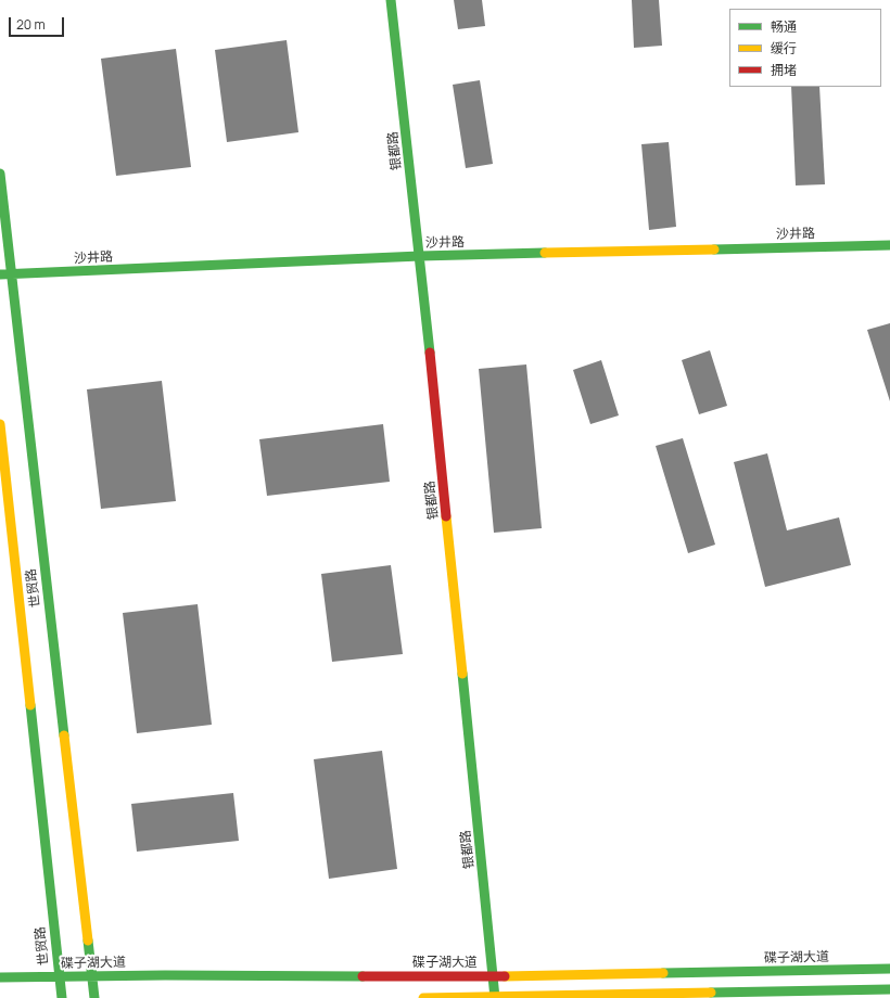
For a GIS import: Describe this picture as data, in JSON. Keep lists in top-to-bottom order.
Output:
{
  "streets": {
    "main road": [
      "银都路",
      "沙井路",
      "世贸路",
      "碟子湖大道"
    ]
  },
  "crossings": [
    ["银都路", "沙井路"],
    ["银都路", "碟子湖大道"],
    ["沙井路", "世贸路"],
    ["世贸路", "碟子湖大道"]
  ],
  "legend": ["畅通", "缓行", "拥堵"],
  "scale_bar": "20 m"
}
